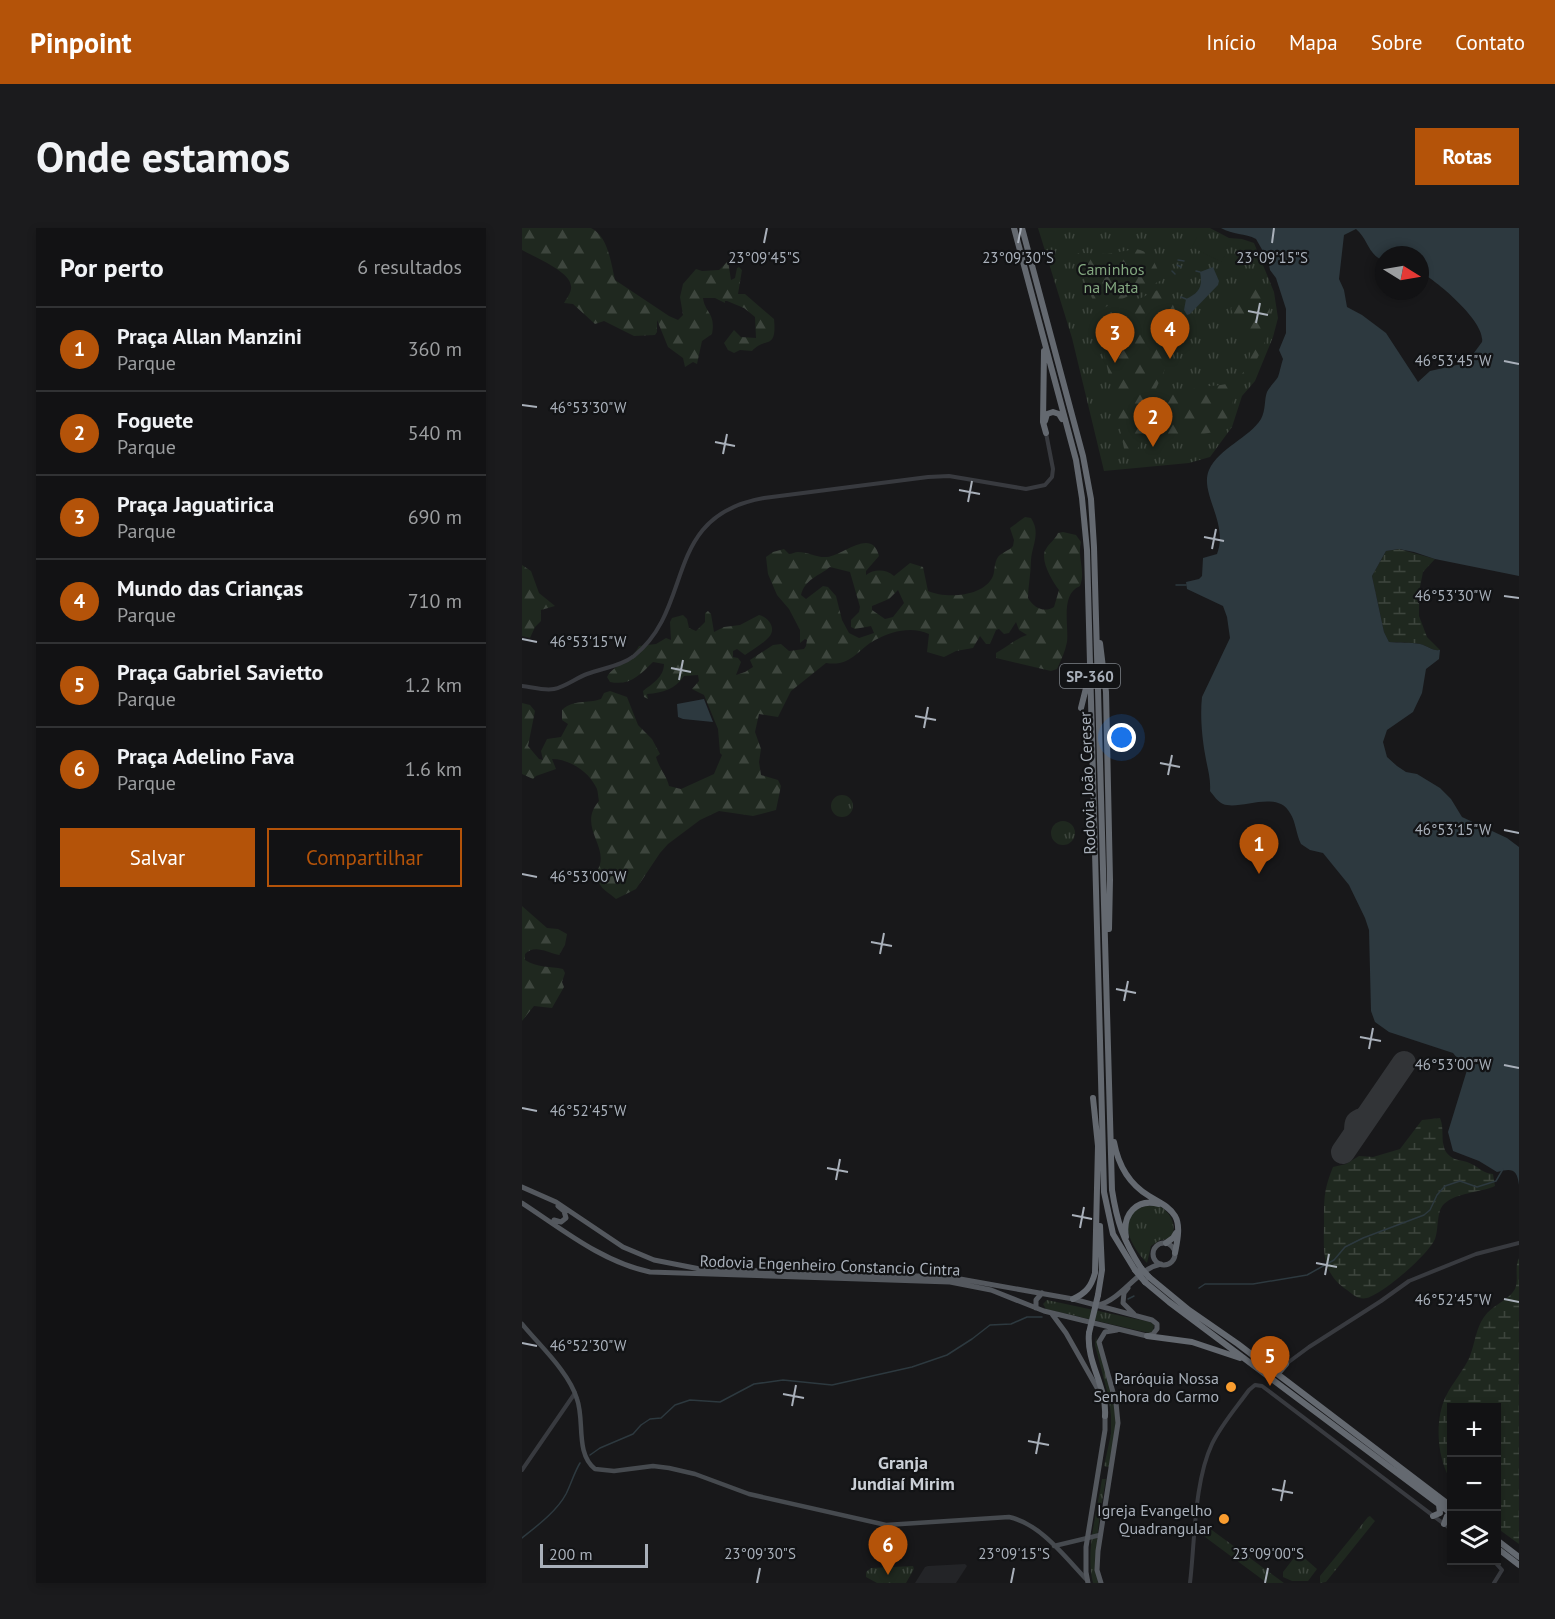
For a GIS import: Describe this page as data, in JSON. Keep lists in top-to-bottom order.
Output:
{
  "streets": {
    "highway": ["SP-360", "Rodovia João Cereser"],
    "main road": ["Rodovia Engenheiro Constancio Cintra"]
  },
  "crossings": [
    ["SP-360", "Rodovia João Cereser"]
  ],
  "districts": ["Granja Jundiaí Mirim"],
  "parks": ["Caminhos na Mata"],
  "places": ["Paróquia Nossa Senhora do Carmo", "Igreja Evangelho Quadrangular"],
  "scale_bar": "200 m",
  "north": "right",
  "page": {
    "header": "Pinpoint",
    "nav": [
      "Início",
      "Mapa",
      "Sobre",
      "Contato"
    ],
    "buttons": [
      "Rotas",
      ["Salvar", "Compartilhar"]
    ],
    "title": "Onde estamos",
    "heading": ["Por perto", "6 resultados"],
    "list": [
      {
        "mark": "1",
        "name": "Praça Allan Manzini",
        "note": "Parque",
        "value": "360 m"
      },
      {
        "mark": "2",
        "name": "Foguete",
        "note": "Parque",
        "value": "540 m"
      },
      {
        "mark": "3",
        "name": "Praça Jaguatirica",
        "note": "Parque",
        "value": "690 m"
      },
      {
        "mark": "4",
        "name": "Mundo das Crianças",
        "note": "Parque",
        "value": "710 m"
      },
      {
        "mark": "5",
        "name": "Praça Gabriel Savietto",
        "note": "Parque",
        "value": "1.2 km"
      },
      {
        "mark": "6",
        "name": "Praça Adelino Fava",
        "note": "Parque",
        "value": "1.6 km"
      }
    ],
    "pins": [
      "4",
      "3",
      "2",
      "1",
      "5",
      "6"
    ],
    "map_buttons": ["+", "−"],
    "scale": "200 m"
  },
  "coordinates": [
    "23°09'30\"S",
    "23°09'15\"S",
    "23°09'45\"S",
    "46°53'45\"W",
    "46°53'30\"W",
    "46°53'15\"W",
    "46°53'00\"W",
    "46°52'45\"W",
    "46°52'30\"W",
    "23°09'00\"S"
  ]
}
